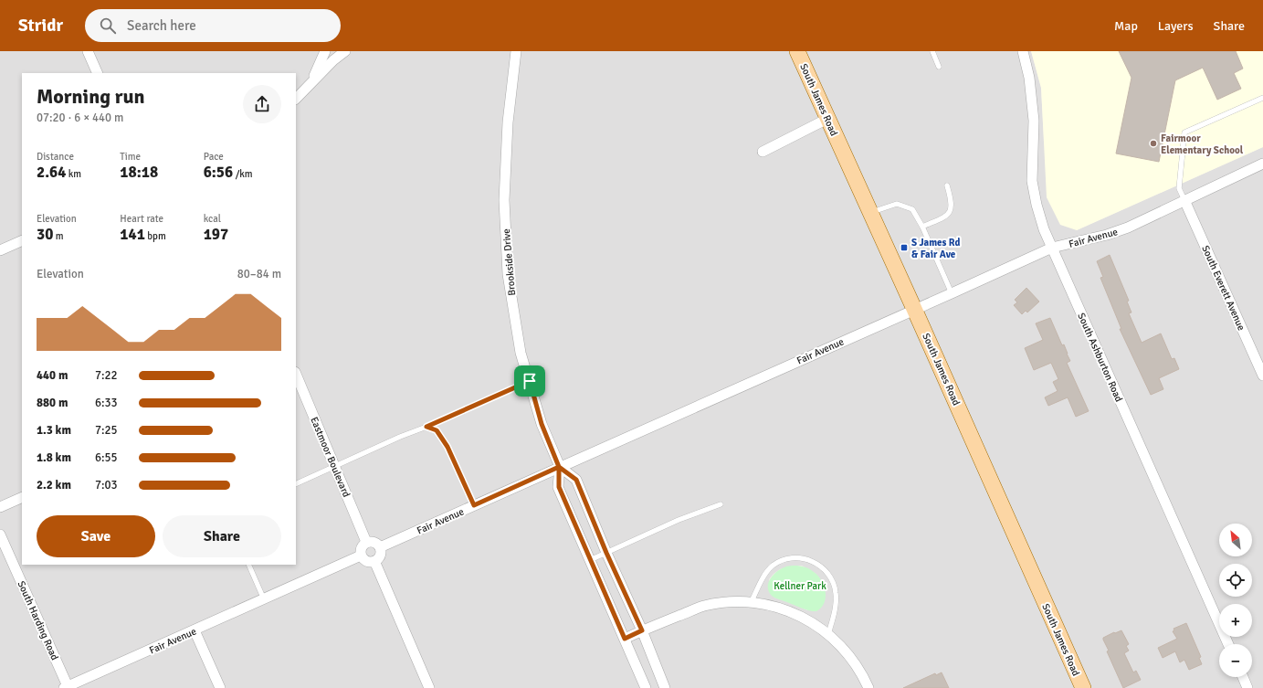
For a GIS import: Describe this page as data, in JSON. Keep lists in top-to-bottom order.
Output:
{
  "streets": {
    "main road": ["South James Road"],
    "street": [
      "Fair Avenue",
      "Brookside Drive",
      "South Everett Avenue",
      "South Ashburton Road",
      "Eastmoor Boulevard",
      "South Harding Road"
    ]
  },
  "crossings": [
    ["South James Road", "Fair Avenue"],
    ["Fair Avenue", "Brookside Drive"],
    ["Fair Avenue", "South Everett Avenue"],
    ["Fair Avenue", "South Ashburton Road"],
    ["Fair Avenue", "Eastmoor Boulevard"],
    ["Fair Avenue", "South Harding Road"]
  ],
  "parks": ["Kellner Park"],
  "places": {
    "other": ["Fairmoor Elementary School"],
    "transit": ["S James Rd & Fair Ave"]
  },
  "north": "top left",
  "page": {
    "header": "Stridr",
    "search": "Search here",
    "nav": ["Map", "Layers", "Share"],
    "heading": ["Morning run", "07:20 · 6 × 440 m"],
    "stats": [
      ["Distance", "2.64 km"],
      ["Time", "18:18"],
      ["Pace", "6:56 /km"],
      ["Elevation", "30 m"],
      ["Heart rate", "141 bpm"],
      ["kcal", "197"]
    ],
    "chart": ["Elevation", "80–84 m"],
    "list": [
      {
        "name": "440 m",
        "note": "7:22"
      },
      {
        "name": "880 m",
        "note": "6:33"
      },
      {
        "name": "1.3 km",
        "note": "7:25"
      },
      {
        "name": "1.8 km",
        "note": "6:55"
      },
      {
        "name": "2.2 km",
        "note": "7:03"
      }
    ],
    "buttons": ["Save", "Share"],
    "map_buttons": ["+", "−"]
  }
}
